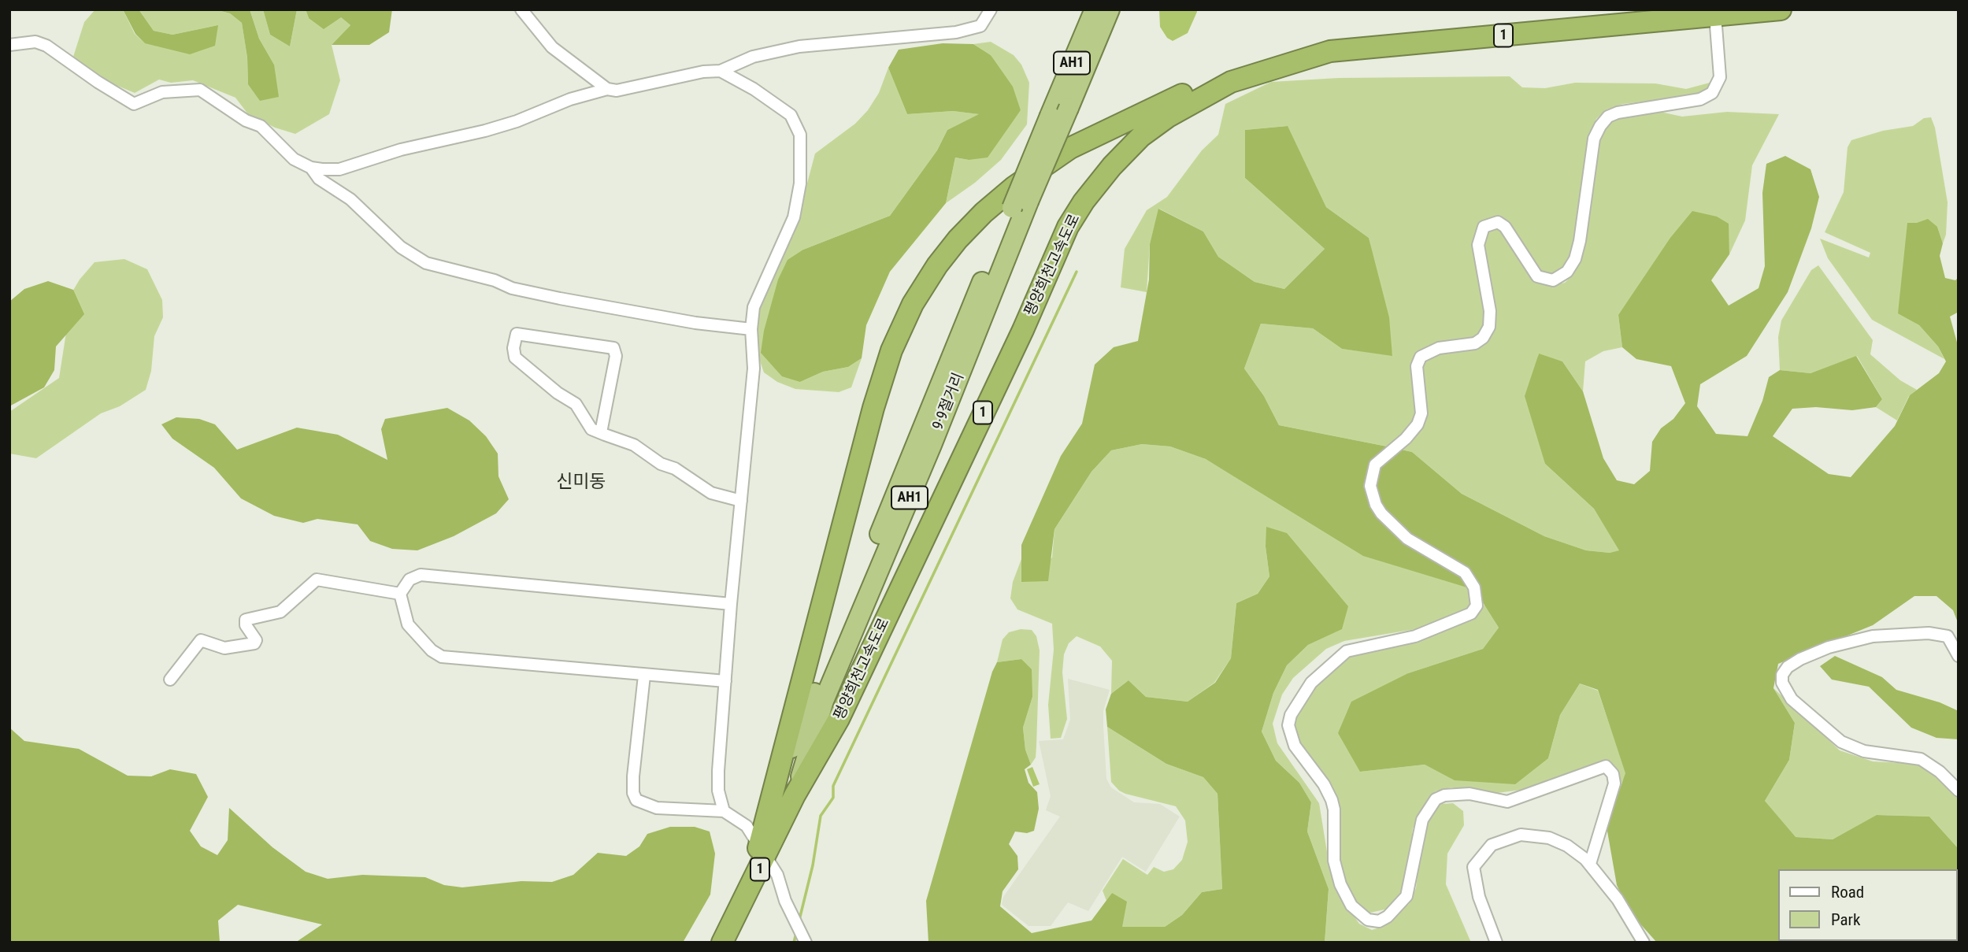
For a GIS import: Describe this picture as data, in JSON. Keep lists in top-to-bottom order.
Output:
{
  "streets": {
    "highway": [
      "1",
      "AH1",
      "평양희천고속도로",
      "9·9절거리"
    ]
  },
  "crossings": [
    ["평양희천고속도로", "9·9절거리"]
  ],
  "districts": ["신미동"],
  "legend": ["Road", "Park"]
}
